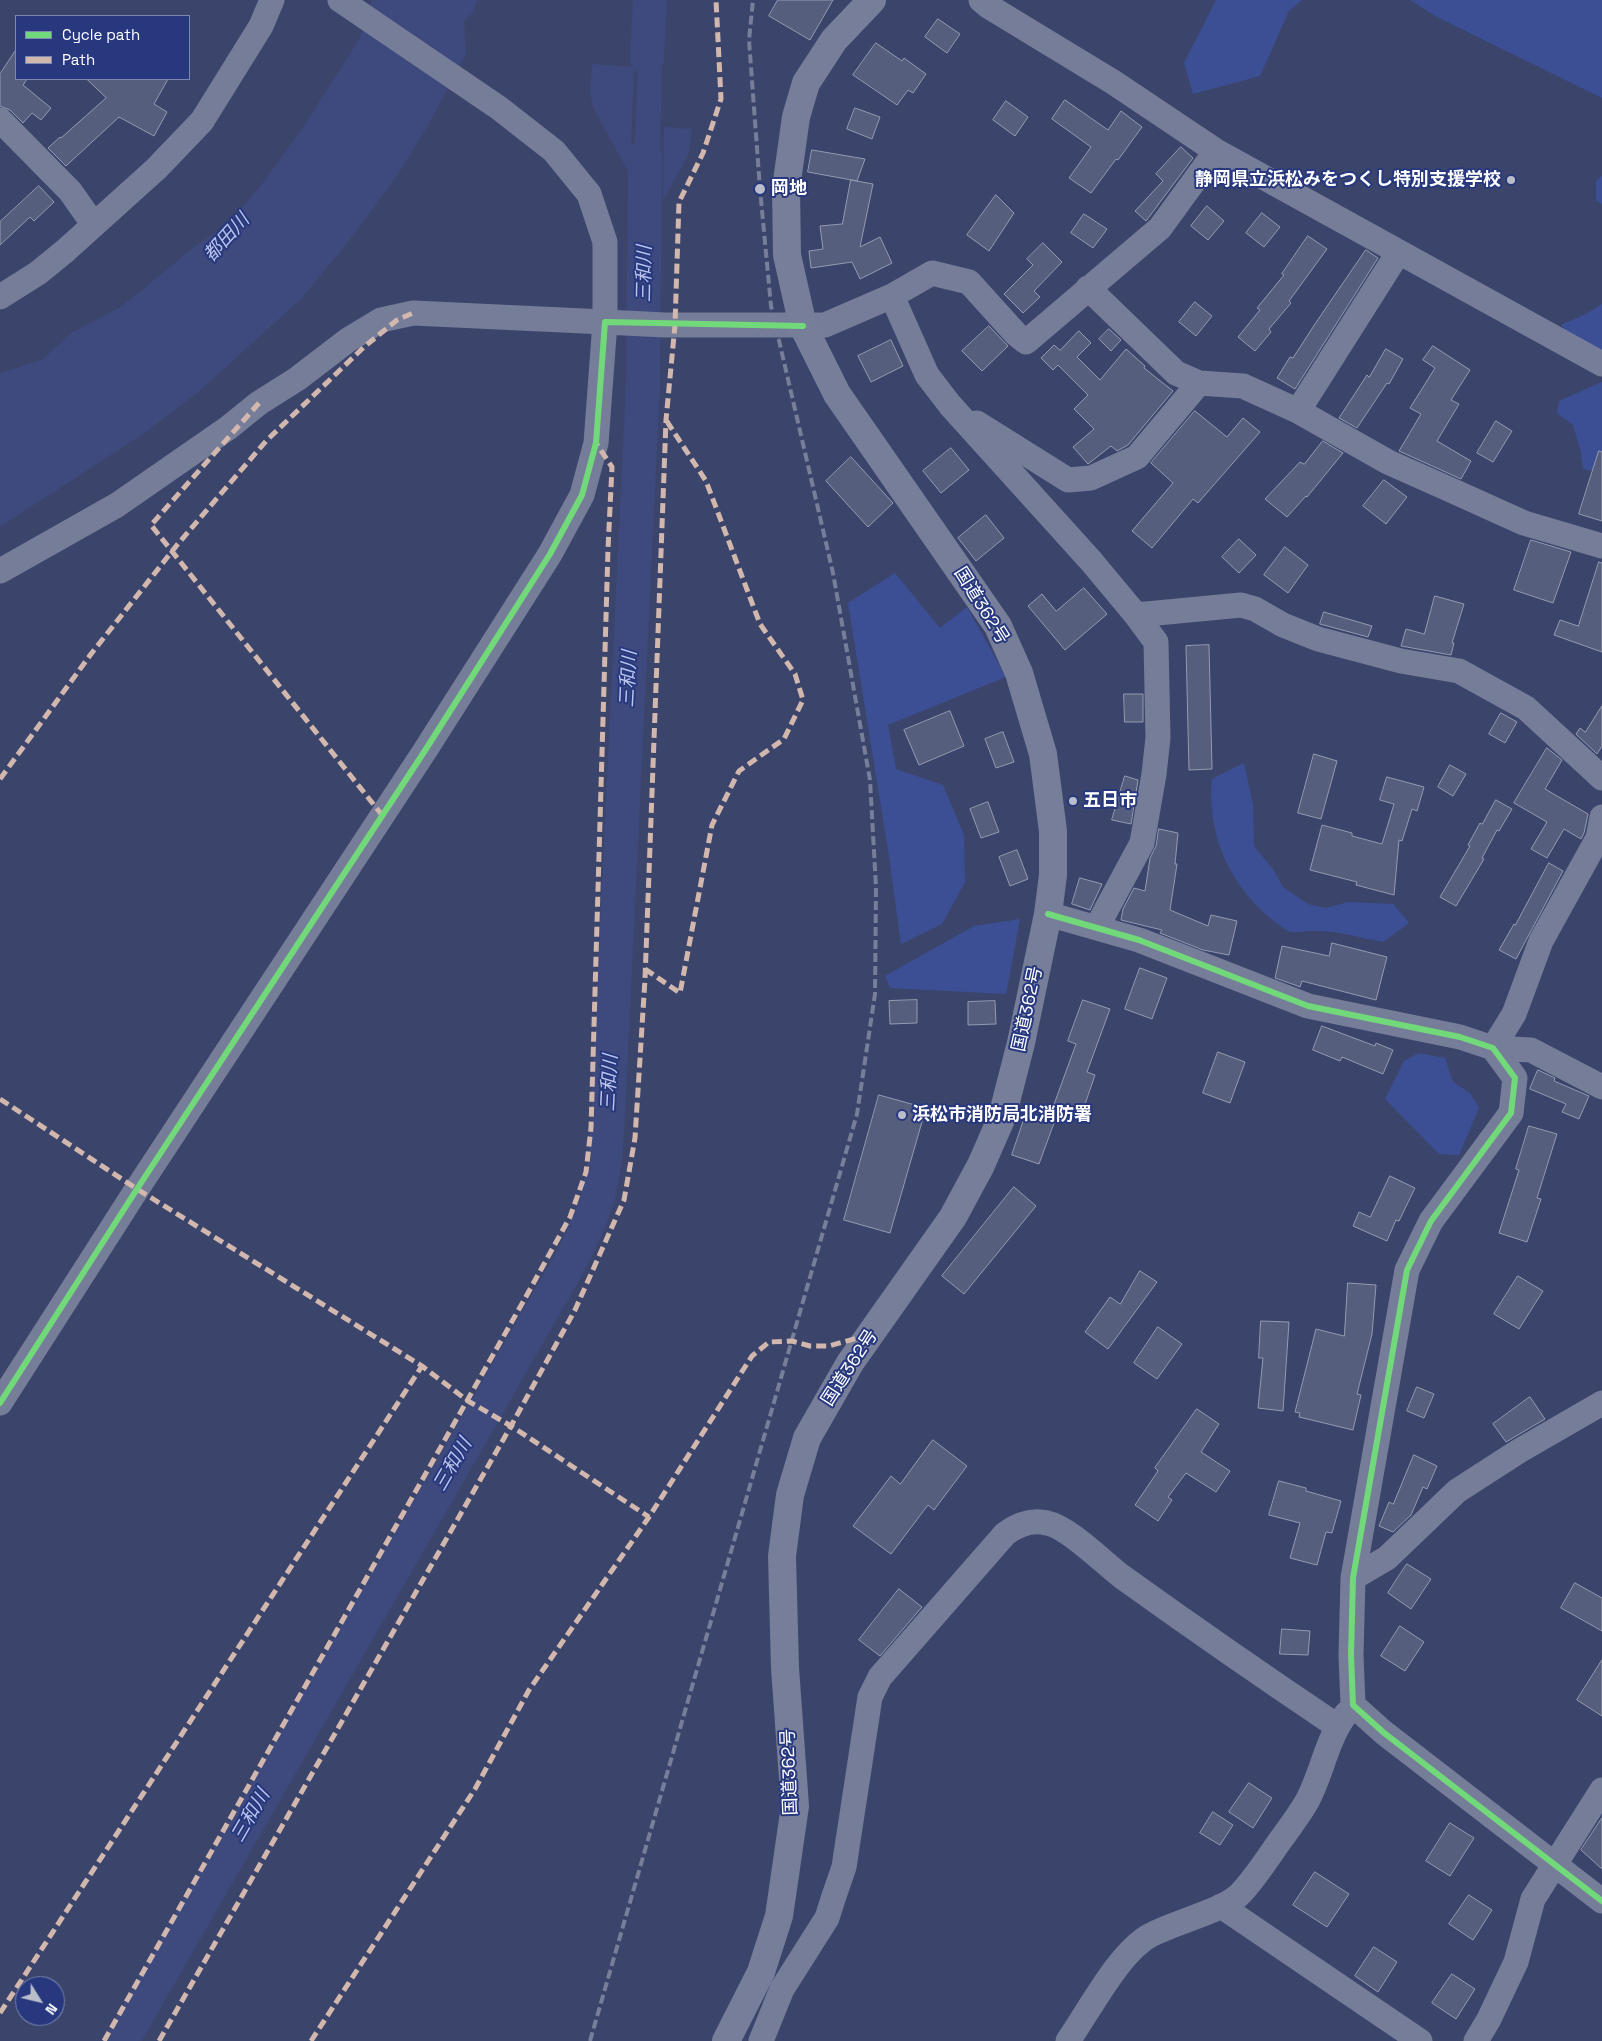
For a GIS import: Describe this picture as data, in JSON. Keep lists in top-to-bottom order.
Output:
{
  "streets": {
    "highway": ["国道362号"]
  },
  "water": ["都田川", "三和川"],
  "places": [
    "静岡県立浜松みをつくし特別支援学校",
    "岡地",
    "五日市",
    "浜松市消防局北消防署"
  ],
  "legend": ["Cycle path", "Path"],
  "north": "bottom right"
}
